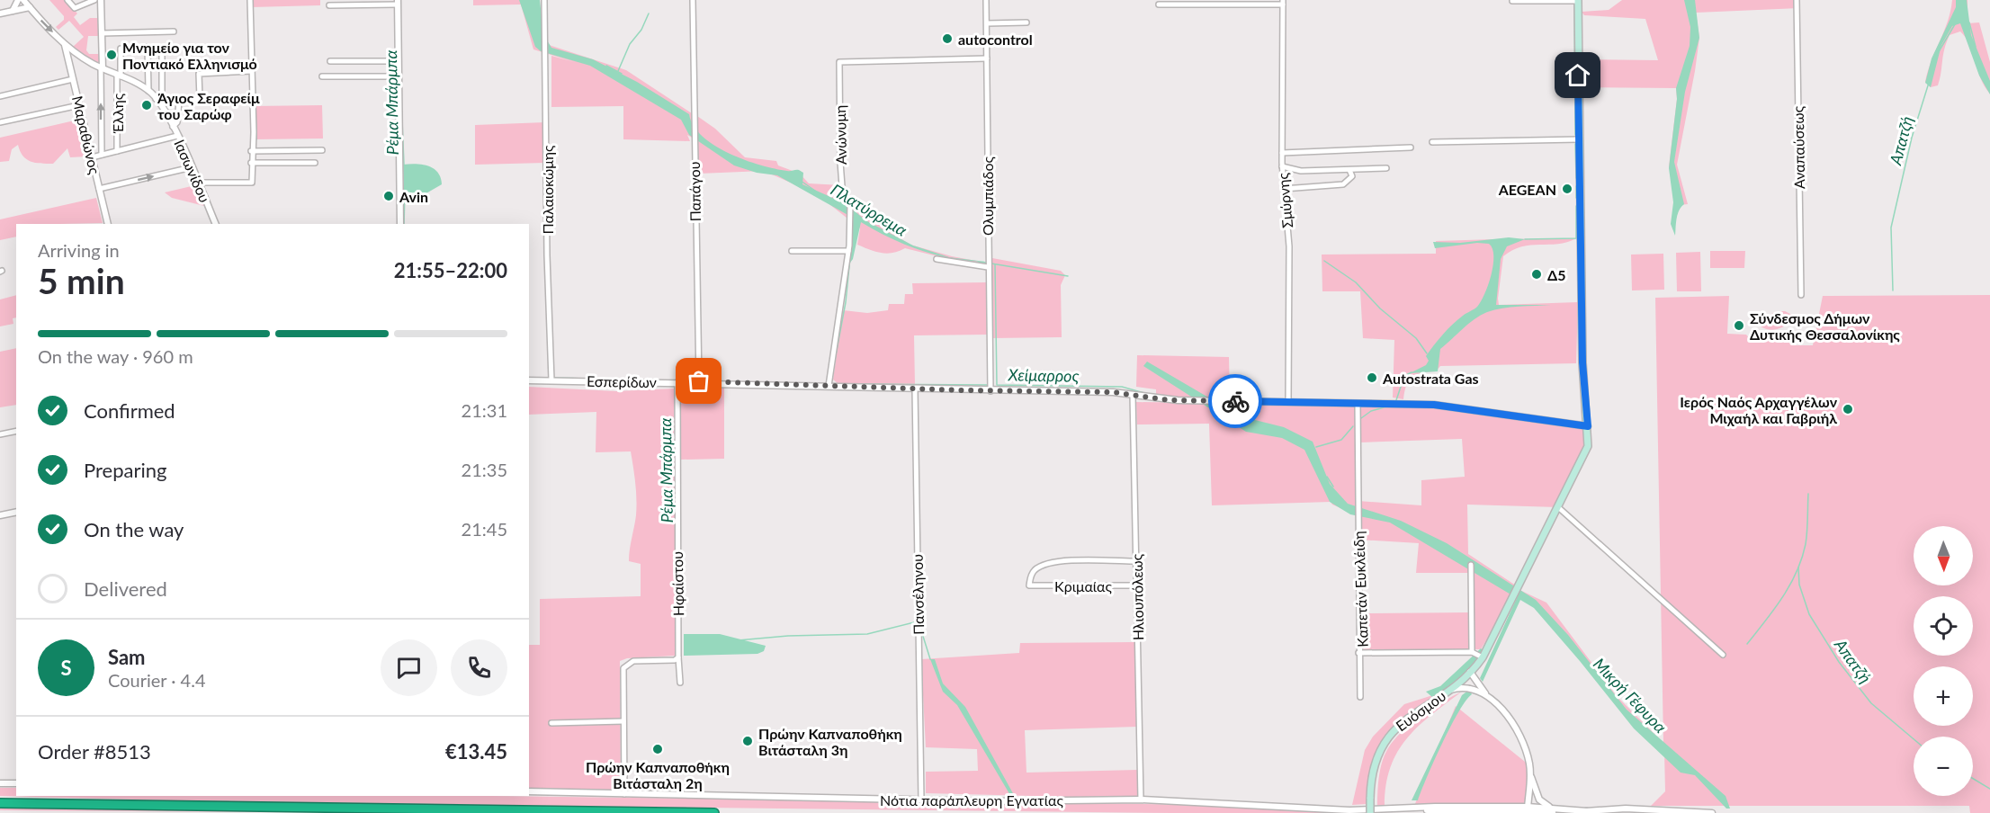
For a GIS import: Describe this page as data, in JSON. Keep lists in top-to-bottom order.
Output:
{
  "streets": {
    "main road": ["Ευόσμου"],
    "street": [
      "Έλλης",
      "Μαραθώνος",
      "Ανώνυμη",
      "Αναπαύσεως",
      "Ιασωνίδου",
      "Παλαιοκώμης",
      "Παπάγου",
      "Ολυμπιάδος",
      "Σμύρνης",
      "Εσπερίδων",
      "Ηφαίστου",
      "Κριμαίας",
      "Καπετάν Ευκλέιδη",
      "Πανσέληνου",
      "Ηλιουπόλεως",
      "Νότια παράπλευρη Εγνατίας"
    ]
  },
  "crossings": [
    ["Έλλης", "Ιασωνίδου"],
    ["Μαραθώνος", "Ιασωνίδου"],
    ["Ανώνυμη", "Ολυμπιάδος"],
    ["Ανώνυμη", "Εσπερίδων"],
    ["Παλαιοκώμης", "Εσπερίδων"],
    ["Παπάγου", "Εσπερίδων"],
    ["Ολυμπιάδος", "Εσπερίδων"],
    ["Σμύρνης", "Εσπερίδων"],
    ["Εσπερίδων", "Ηφαίστου"],
    ["Εσπερίδων", "Καπετάν Ευκλέιδη"],
    ["Εσπερίδων", "Πανσέληνου"],
    ["Εσπερίδων", "Ηλιουπόλεως"],
    ["Κριμαίας", "Ηλιουπόλεως"],
    ["Καπετάν Ευκλέιδη", "Ευόσμου"],
    ["Πανσέληνου", "Νότια παράπλευρη Εγνατίας"],
    ["Ηλιουπόλεως", "Νότια παράπλευρη Εγνατίας"]
  ],
  "water": [
    "Ρέμα Μπάρμπα",
    "Απατζή",
    "Πλατύρρεμα",
    "Χείμαρρος",
    "Μικρή Γέφυρα"
  ],
  "places": [
    "autocontrol",
    "Μνημείο για τον Ποντιακό Ελληνισμό",
    "Άγιος Σεραφείμ του Σαρώφ",
    "AEGEAN",
    "Avin",
    "Δ5",
    "Σύνδεσμος Δήμων Δυτικής Θεσσαλονίκης",
    "Autostrata Gas",
    "Ιερός Ναός Αρχαγγέλων Μιχαήλ και Γαβριήλ",
    "Πρώην Καπναποθήκη Βιτάσταλη 3η",
    "Πρώην Καπναποθήκη Βιτάσταλη 2η"
  ],
  "north": "bottom",
  "page": {
    "heading": ["5 min", "Arriving in", "21:55–22:00"],
    "panel": [
      "Sam",
      "Courier · 4.4",
      "Order #8513",
      "€13.45"
    ],
    "bar": "On the way · 960 m",
    "list": [
      ["Confirmed", "21:31"],
      ["Preparing", "21:35"],
      ["On the way", "21:45"],
      "Delivered"
    ],
    "map_buttons": ["+", "−"],
    "round": "S"
  }
}
